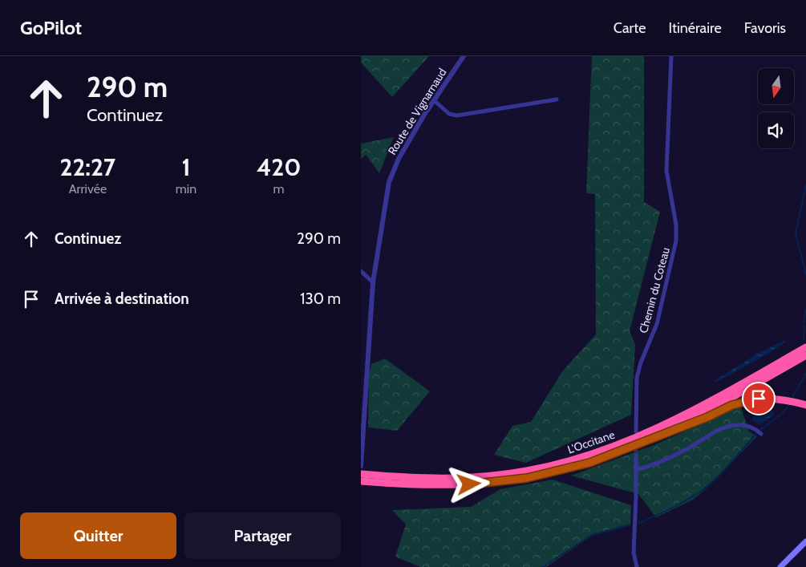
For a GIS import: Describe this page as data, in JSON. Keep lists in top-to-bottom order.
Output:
{
  "streets": {
    "highway": ["L'Occitane"],
    "street": ["Route de Vignarnaud", "Chemin du Coteau"]
  },
  "north": "bottom",
  "page": {
    "header": "GoPilot",
    "nav": ["Carte", "Itinéraire", "Favoris"],
    "turn": ["290 m", "Continuez"],
    "eta": [
      "22:27",
      "Arrivée",
      "1",
      "min",
      "420",
      "m"
    ],
    "list": [
      {
        "name": "Continuez",
        "value": "290 m"
      },
      {
        "name": "Arrivée à destination",
        "value": "130 m"
      }
    ],
    "buttons": ["Quitter", "Partager"]
  }
}
